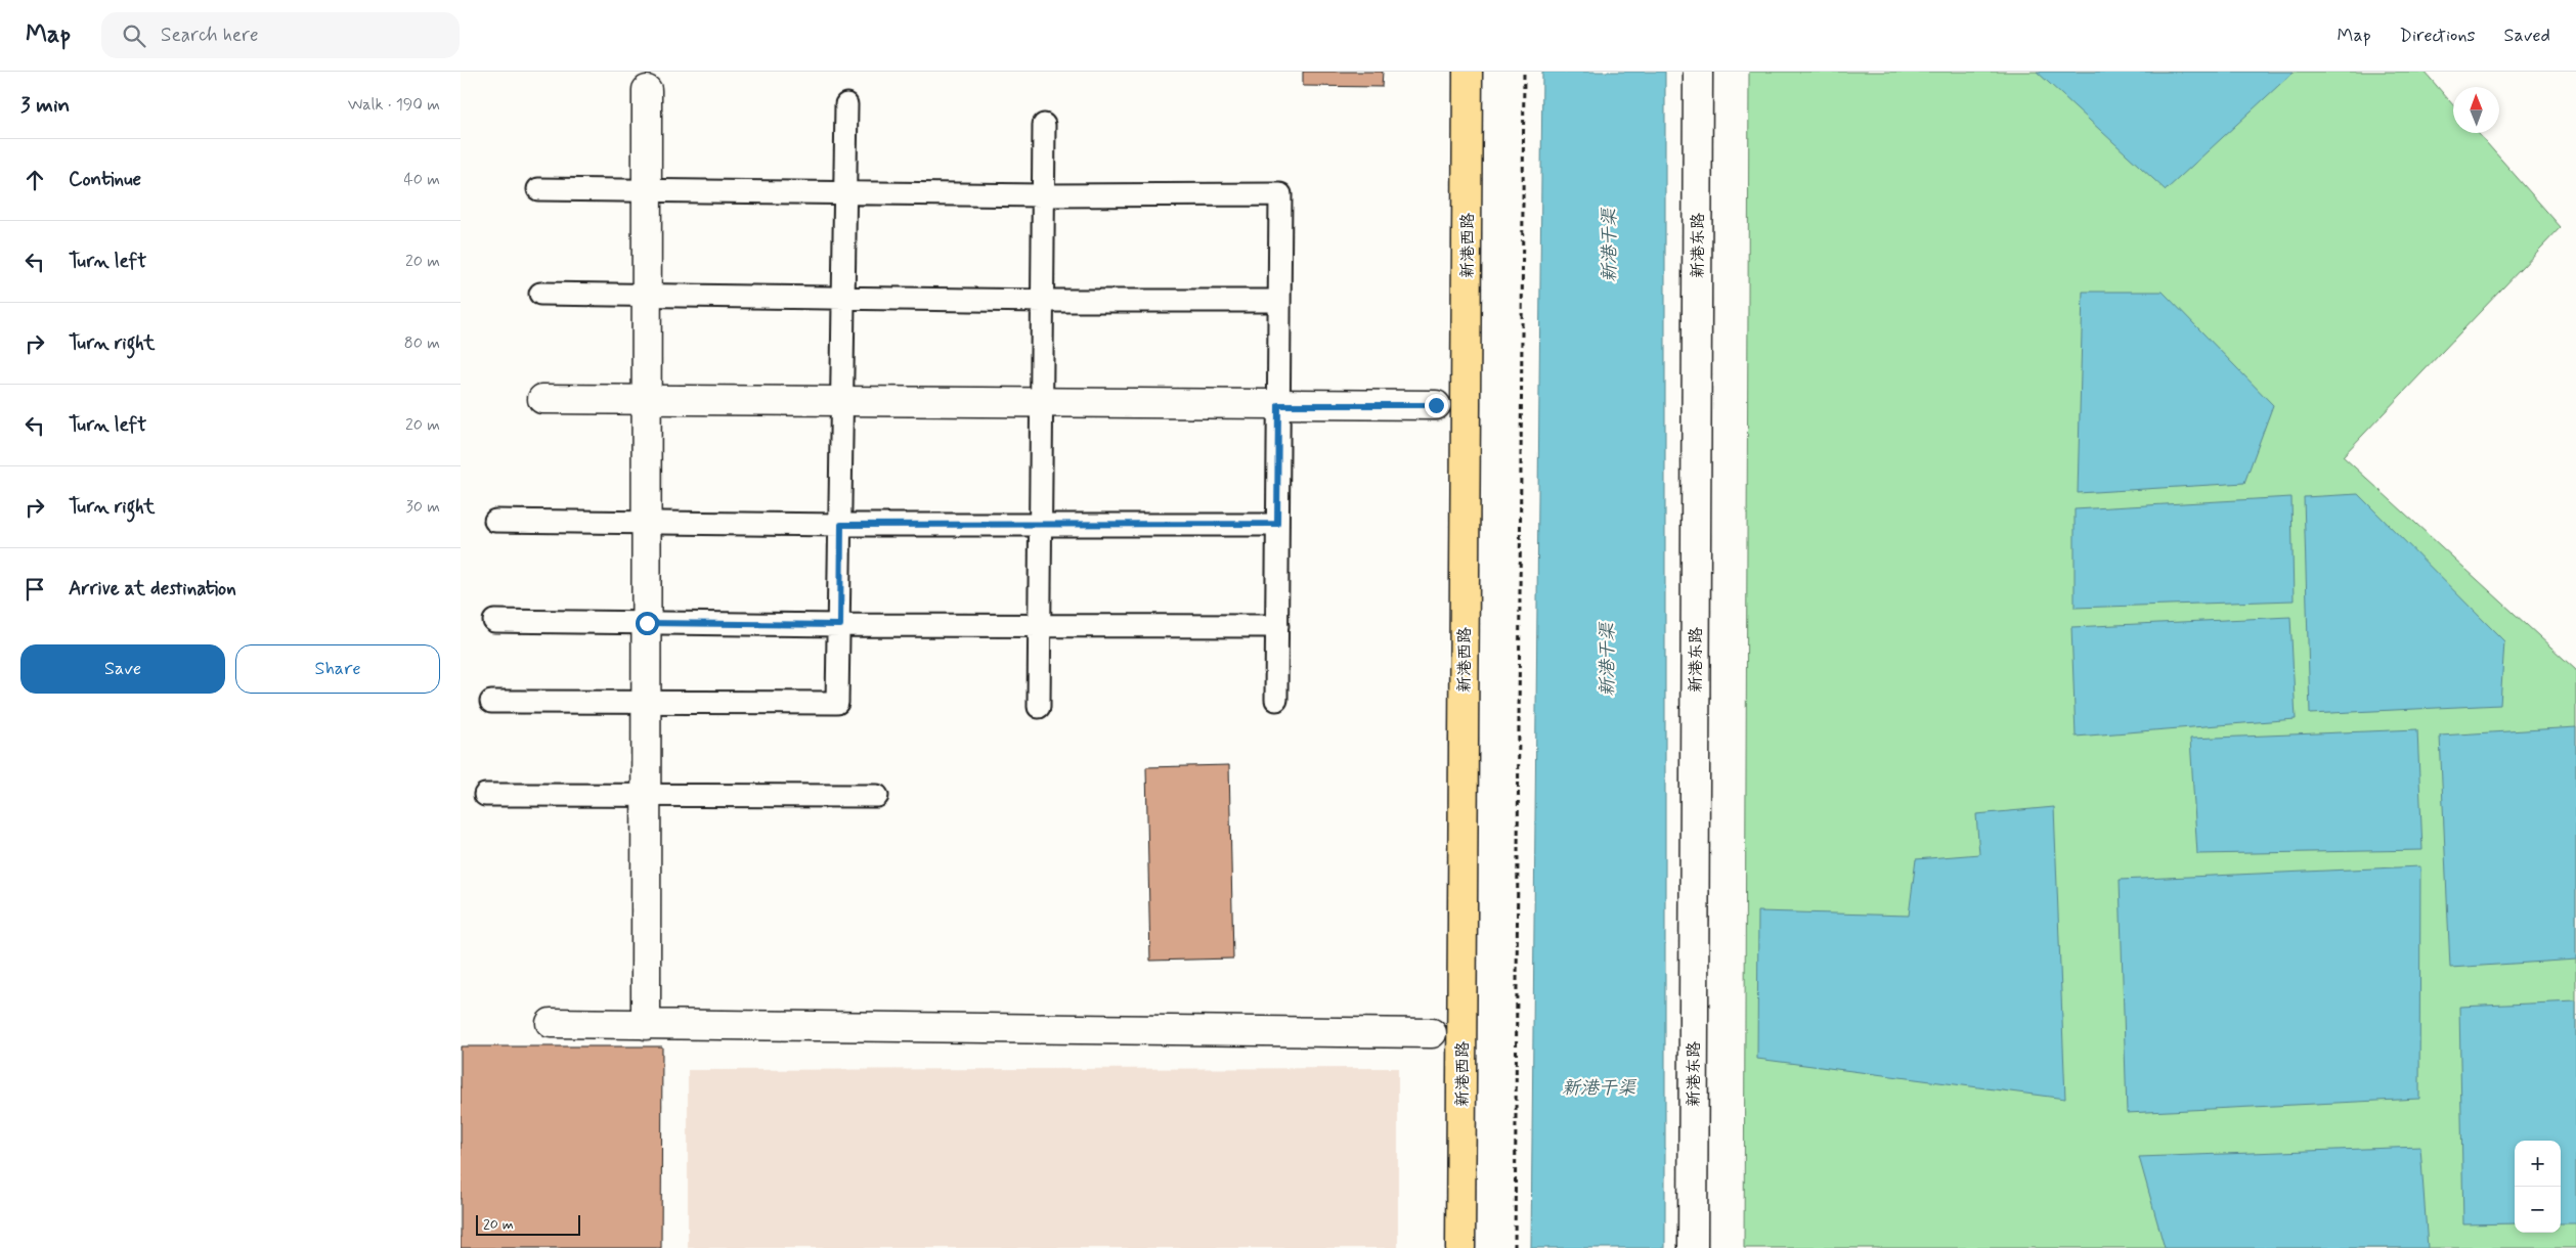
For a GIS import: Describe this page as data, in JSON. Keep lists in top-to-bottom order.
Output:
{
  "streets": {
    "main road": ["新港西路"],
    "street": ["新港东路"]
  },
  "water": ["新港干渠"],
  "scale_bar": "20 m",
  "north": "top",
  "page": {
    "header": "Map",
    "search": "Search here",
    "nav": ["Map", "Directions", "Saved"],
    "heading": ["3 min", "Walk · 190 m"],
    "list": [
      ["Continue", "40 m"],
      ["Turn left", "20 m"],
      ["Turn right", "80 m"],
      ["Turn left", "20 m"],
      ["Turn right", "30 m"],
      "Arrive at destination"
    ],
    "buttons": ["Save", "Share"],
    "map_buttons": ["+", "−"],
    "scale": "20 m"
  }
}
